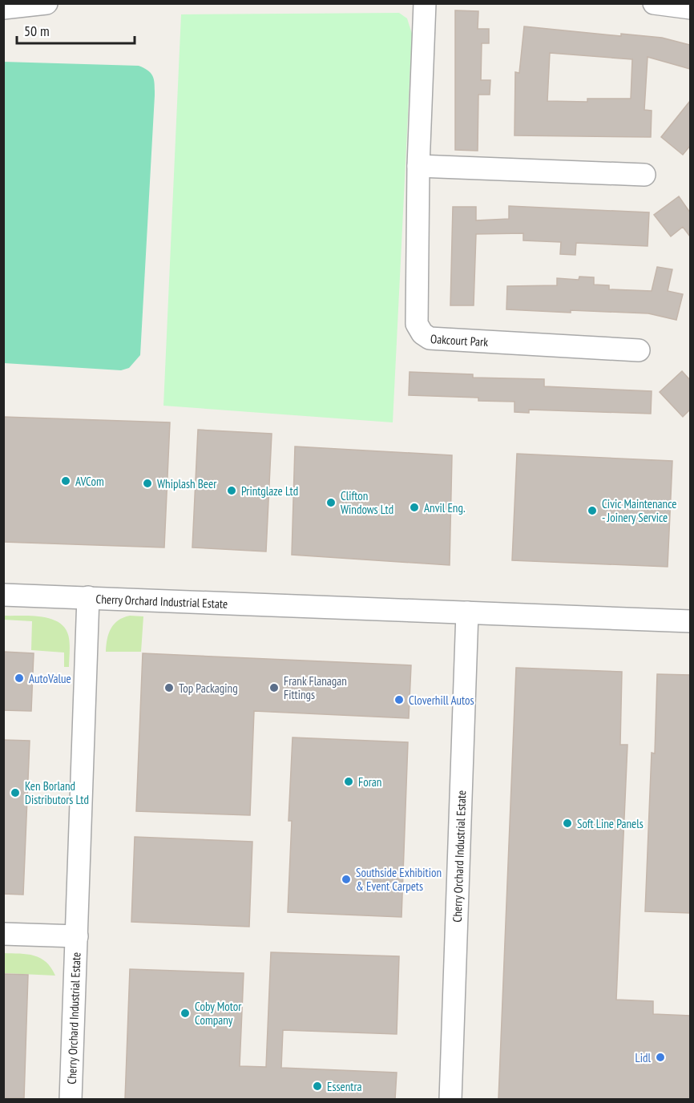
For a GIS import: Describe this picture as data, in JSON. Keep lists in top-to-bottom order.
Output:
{
  "streets": {
    "street": ["Oakcourt Park", "Cherry Orchard Industrial Estate"]
  },
  "places": [
    "AVCom",
    "Whiplash Beer",
    "Printglaze Ltd",
    "Clifton Windows Ltd",
    "Anvil Eng.",
    "Civic Maintenance - Joinery Service",
    "AutoValue",
    "Top Packaging",
    "Frank Flanagan Fittings",
    "Cloverhill Autos",
    "Foran",
    "Ken Borland Distributors Ltd",
    "Soft Line Panels",
    "Southside Exhibition & Event Carpets",
    "Coby Motor Company",
    "Lidl",
    "Essentra"
  ],
  "scale_bar": "50 m"
}
